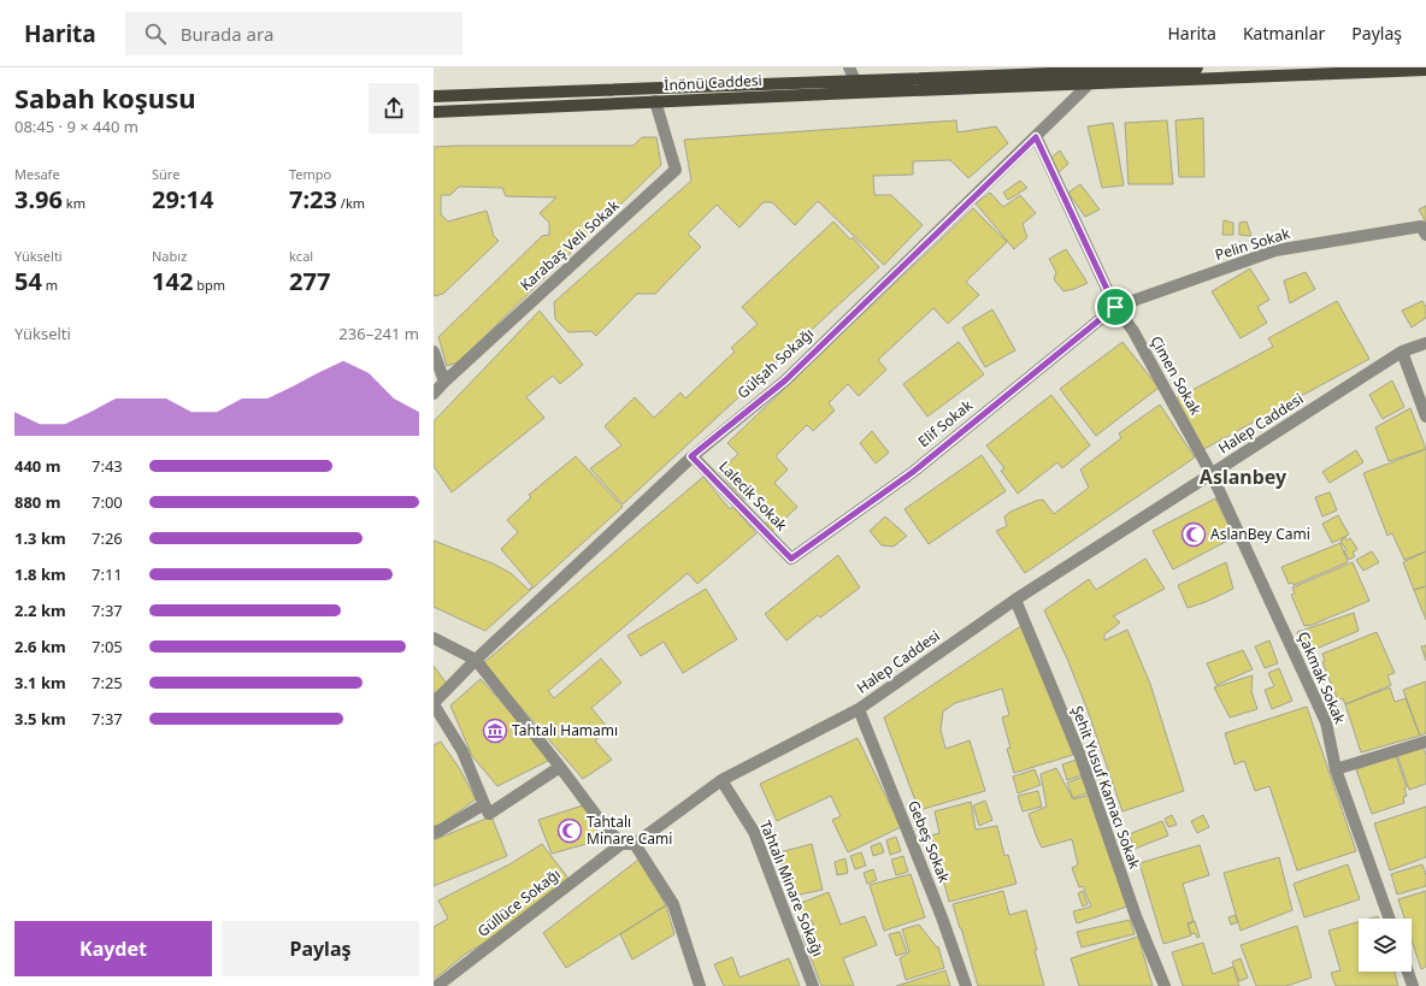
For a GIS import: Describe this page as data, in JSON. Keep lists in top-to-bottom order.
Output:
{
  "streets": {
    "main road": ["İnönü Caddesi"],
    "street": [
      "Pelin Sokak",
      "Karabaş Veli Sokak",
      "Gülşah Sokağı",
      "Çimen Sokak",
      "Elif Sokak",
      "Halep Caddesi",
      "Lalecik Sokak",
      "Çakmak Sokak",
      "Şehit Yusuf Kamacı Sokak",
      "Gebeş Sokak",
      "Tahtalı Minare Sokağı",
      "Güllüce Sokağı"
    ]
  },
  "crossings": [
    ["İnönü Caddesi", "Karabaş Veli Sokak"],
    ["İnönü Caddesi", "Gülşah Sokağı"],
    ["Pelin Sokak", "Çimen Sokak"],
    ["Pelin Sokak", "Elif Sokak"],
    ["Gülşah Sokağı", "Çimen Sokak"],
    ["Gülşah Sokağı", "Lalecik Sokak"],
    ["Çimen Sokak", "Elif Sokak"],
    ["Çimen Sokak", "Halep Caddesi"],
    ["Çimen Sokak", "Çakmak Sokak"],
    ["Elif Sokak", "Lalecik Sokak"],
    ["Halep Caddesi", "Çakmak Sokak"],
    ["Halep Caddesi", "Şehit Yusuf Kamacı Sokak"],
    ["Halep Caddesi", "Gebeş Sokak"],
    ["Halep Caddesi", "Tahtalı Minare Sokağı"]
  ],
  "districts": ["Aslanbey"],
  "places": {
    "mosque": ["AslanBey Cami", "Tahtalı Minare Cami"],
    "museum": ["Tahtalı Hamamı"]
  },
  "page": {
    "header": "Harita",
    "search": "Burada ara",
    "nav": ["Harita", "Katmanlar", "Paylaş"],
    "heading": ["Sabah koşusu", "08:45 · 9 × 440 m"],
    "stats": [
      ["Mesafe", "3.96 km"],
      ["Süre", "29:14"],
      ["Tempo", "7:23 /km"],
      ["Yükselti", "54 m"],
      ["Nabız", "142 bpm"],
      ["kcal", "277"]
    ],
    "chart": ["Yükselti", "236–241 m"],
    "list": [
      {
        "name": "440 m",
        "note": "7:43"
      },
      {
        "name": "880 m",
        "note": "7:00"
      },
      {
        "name": "1.3 km",
        "note": "7:26"
      },
      {
        "name": "1.8 km",
        "note": "7:11"
      },
      {
        "name": "2.2 km",
        "note": "7:37"
      },
      {
        "name": "2.6 km",
        "note": "7:05"
      },
      {
        "name": "3.1 km",
        "note": "7:25"
      },
      {
        "name": "3.5 km",
        "note": "7:37"
      }
    ],
    "buttons": ["Kaydet", "Paylaş"]
  }
}
